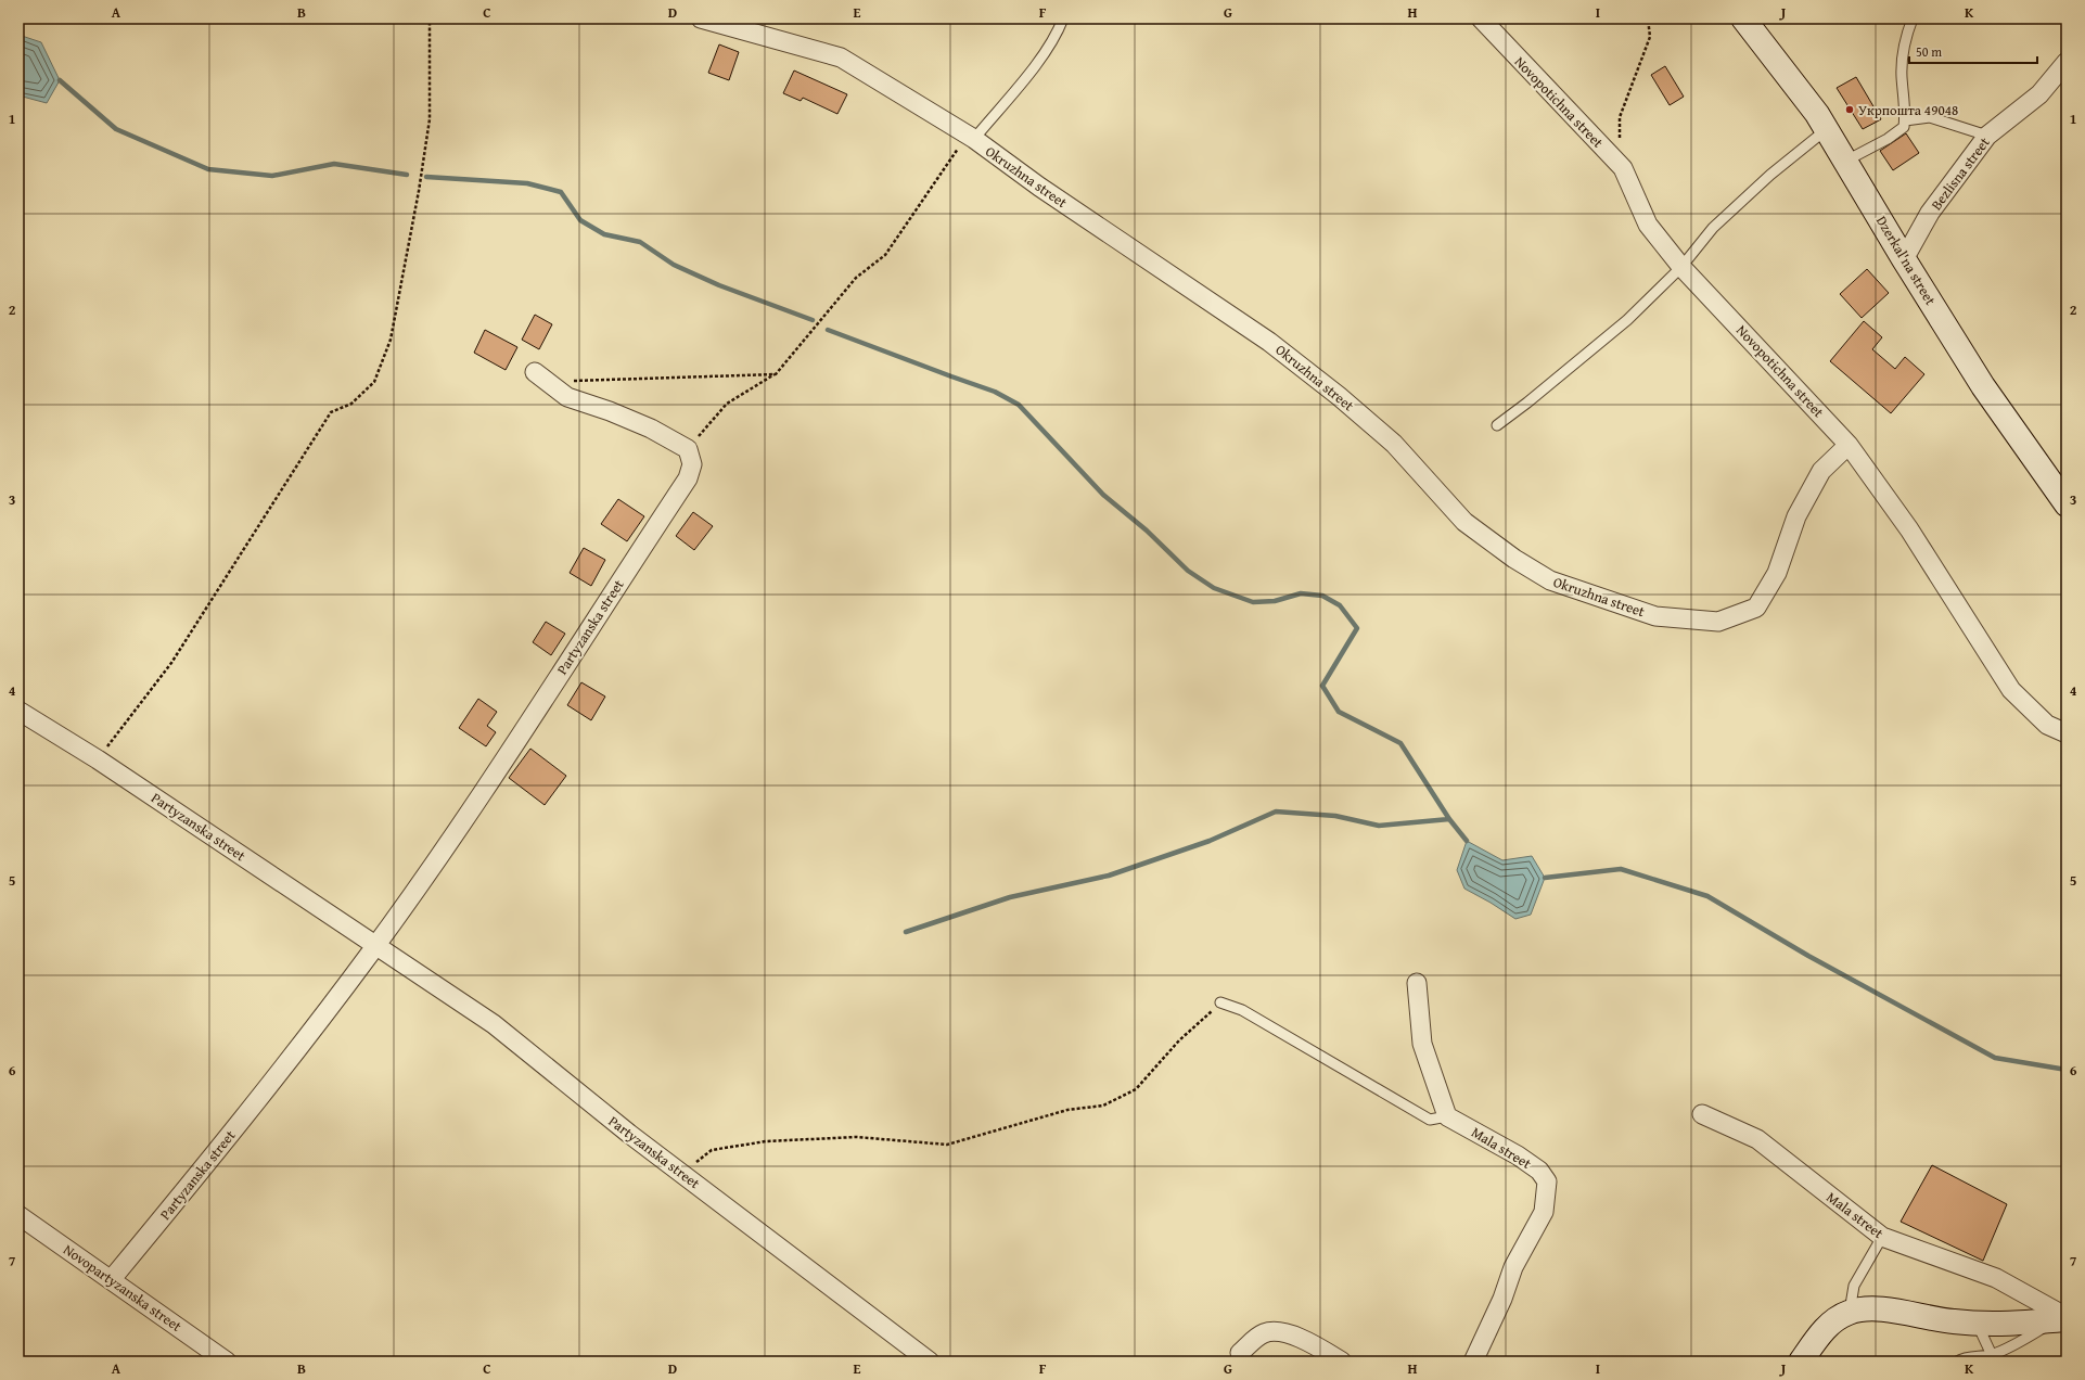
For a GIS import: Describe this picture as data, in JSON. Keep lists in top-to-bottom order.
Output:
{
  "streets": {
    "street": [
      "Novopotichna street",
      "Bezlisna street",
      "Okruzhna street",
      "Dzerkal'na street",
      "Partyzanska street",
      "Mala street",
      "Novopartyzanska street"
    ]
  },
  "crossings": [
    ["Novopotichna street", "Okruzhna street"],
    ["Bezlisna street", "Dzerkal'na street"],
    ["Partyzanska street", "Novopartyzanska street"]
  ],
  "places": ["Укрпошта 49048"],
  "scale_bar": "50 m",
  "grid": {
    "columns": [
      "A",
      "B",
      "C",
      "D",
      "E",
      "F",
      "G",
      "H",
      "I",
      "J",
      "K"
    ],
    "rows": [
      "1",
      "2",
      "3",
      "4",
      "5",
      "6",
      "7"
    ]
  }
}
